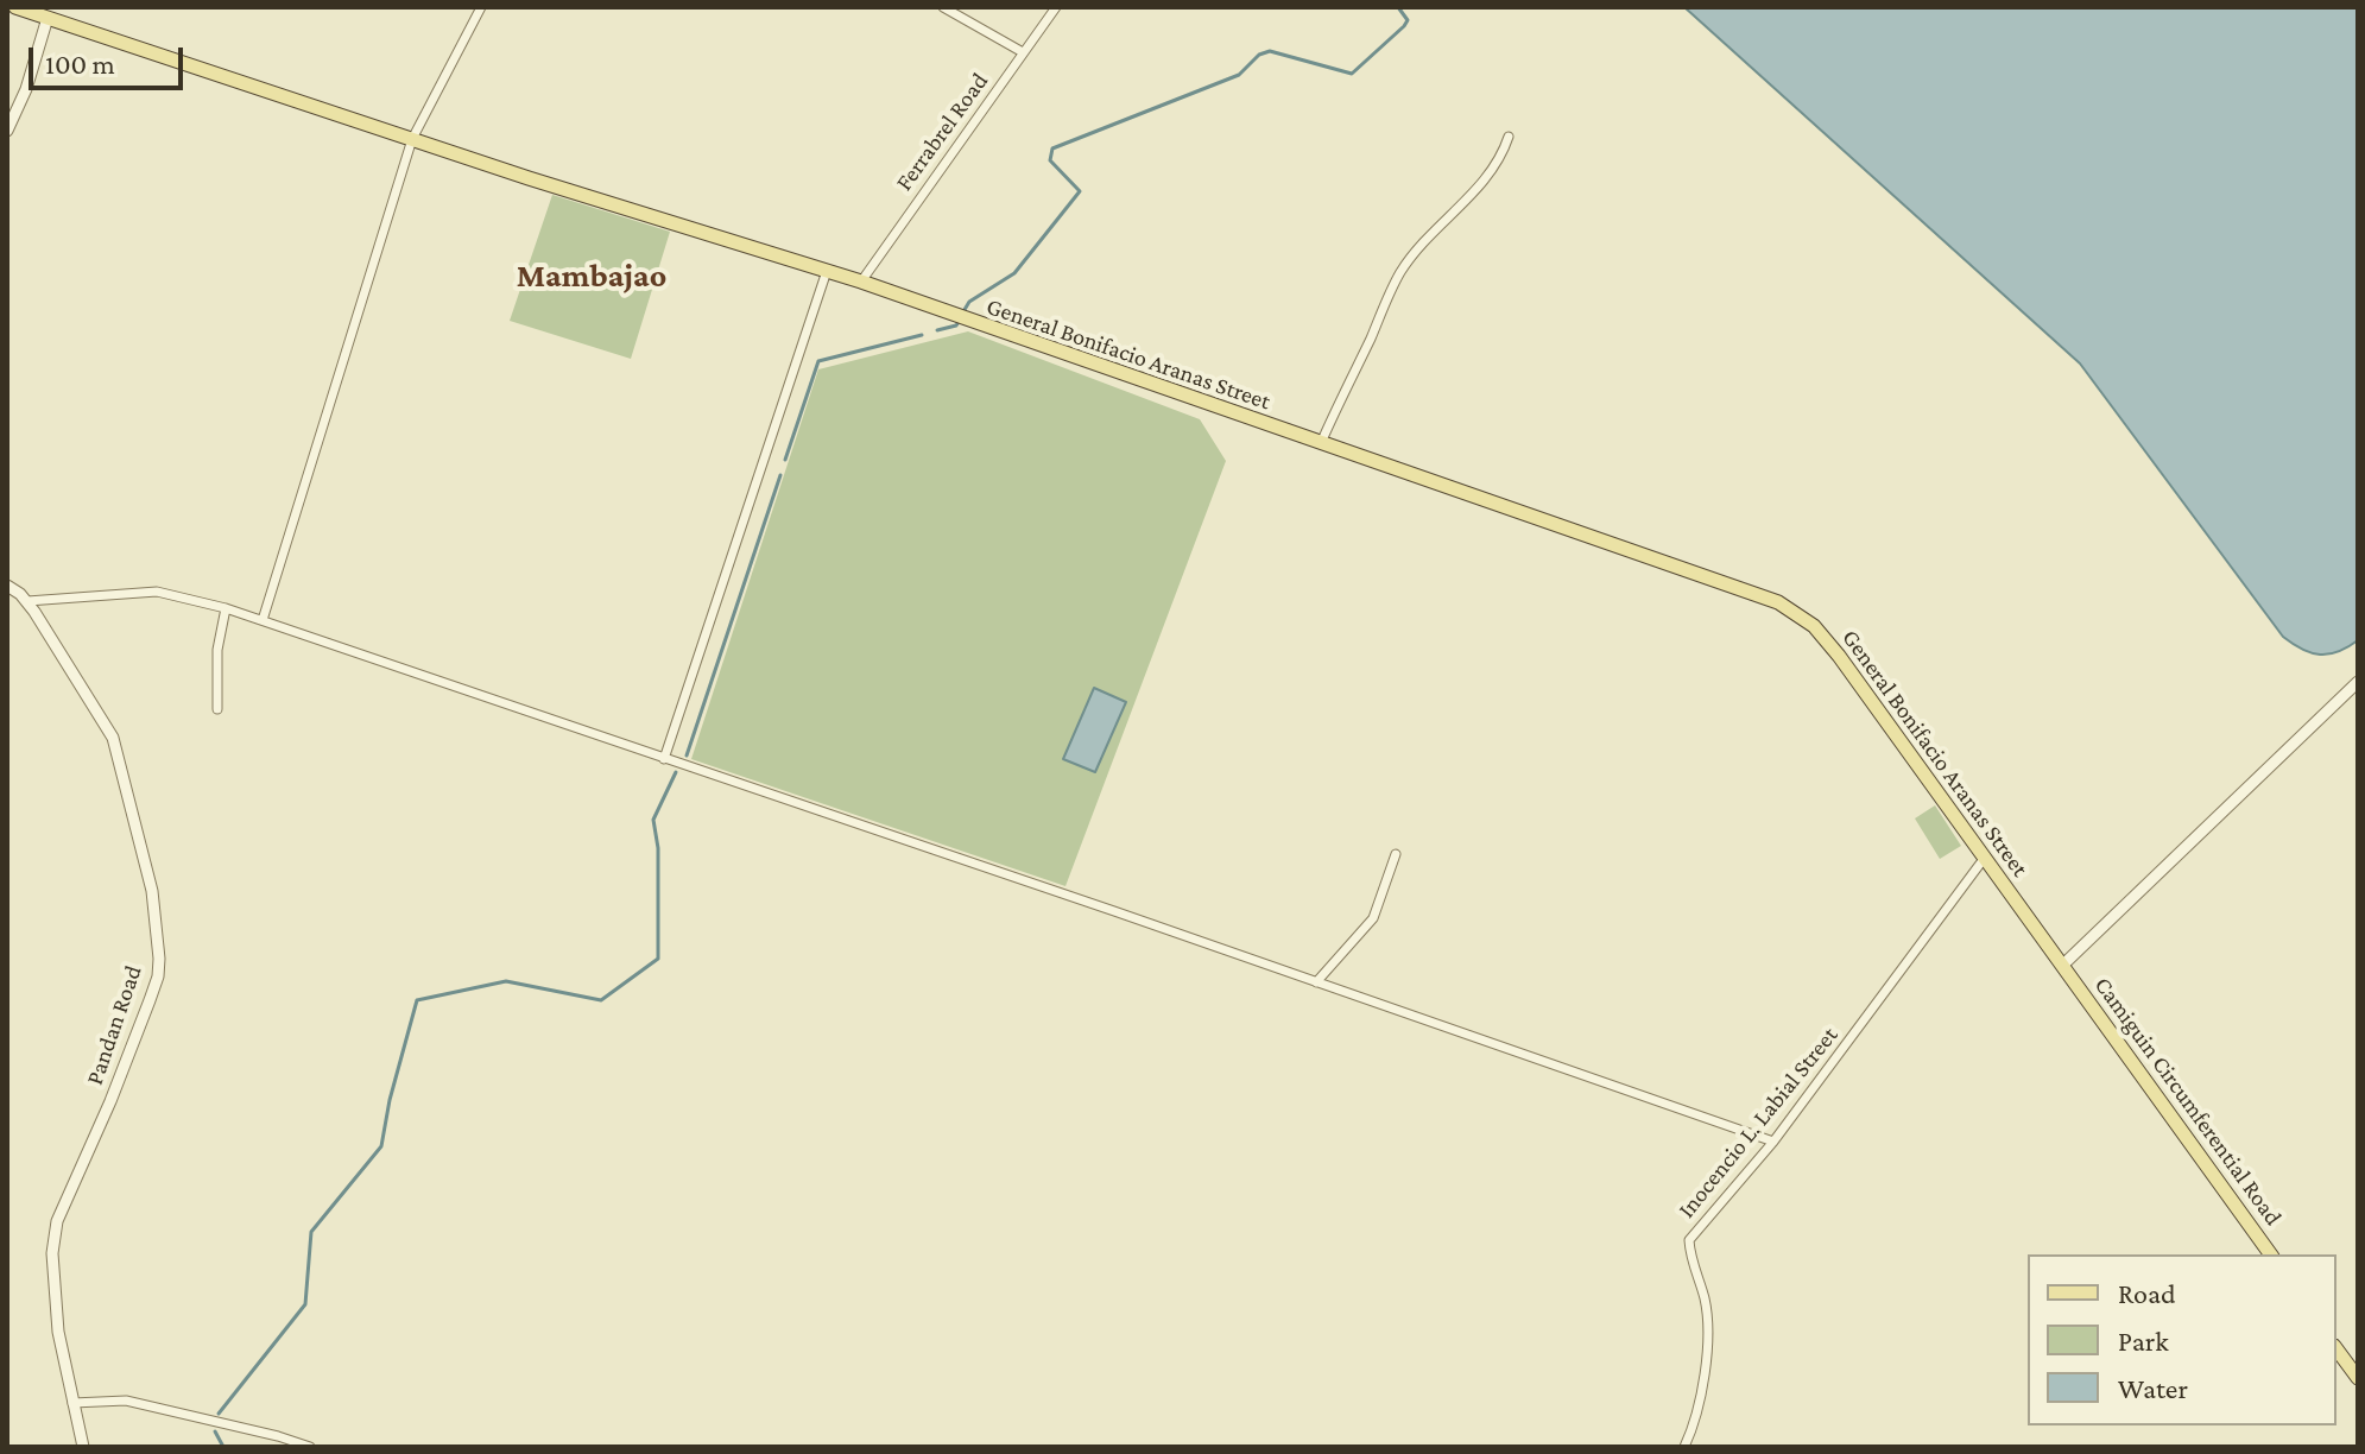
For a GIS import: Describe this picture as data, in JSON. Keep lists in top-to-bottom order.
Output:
{
  "streets": {
    "main road": ["General Bonifacio Aranas Street", "Camiguin Circumferential Road"],
    "street": ["Ferrabrel Road", "Pandan Road", "Inocencio L. Labial Street"]
  },
  "crossings": [
    ["Ferrabrel Road", "General Bonifacio Aranas Street"],
    ["General Bonifacio Aranas Street", "Camiguin Circumferential Road"],
    ["General Bonifacio Aranas Street", "Inocencio L. Labial Street"]
  ],
  "districts": ["Mambajao"],
  "legend": ["Road", "Park", "Water"],
  "scale_bar": "100 m"
}
